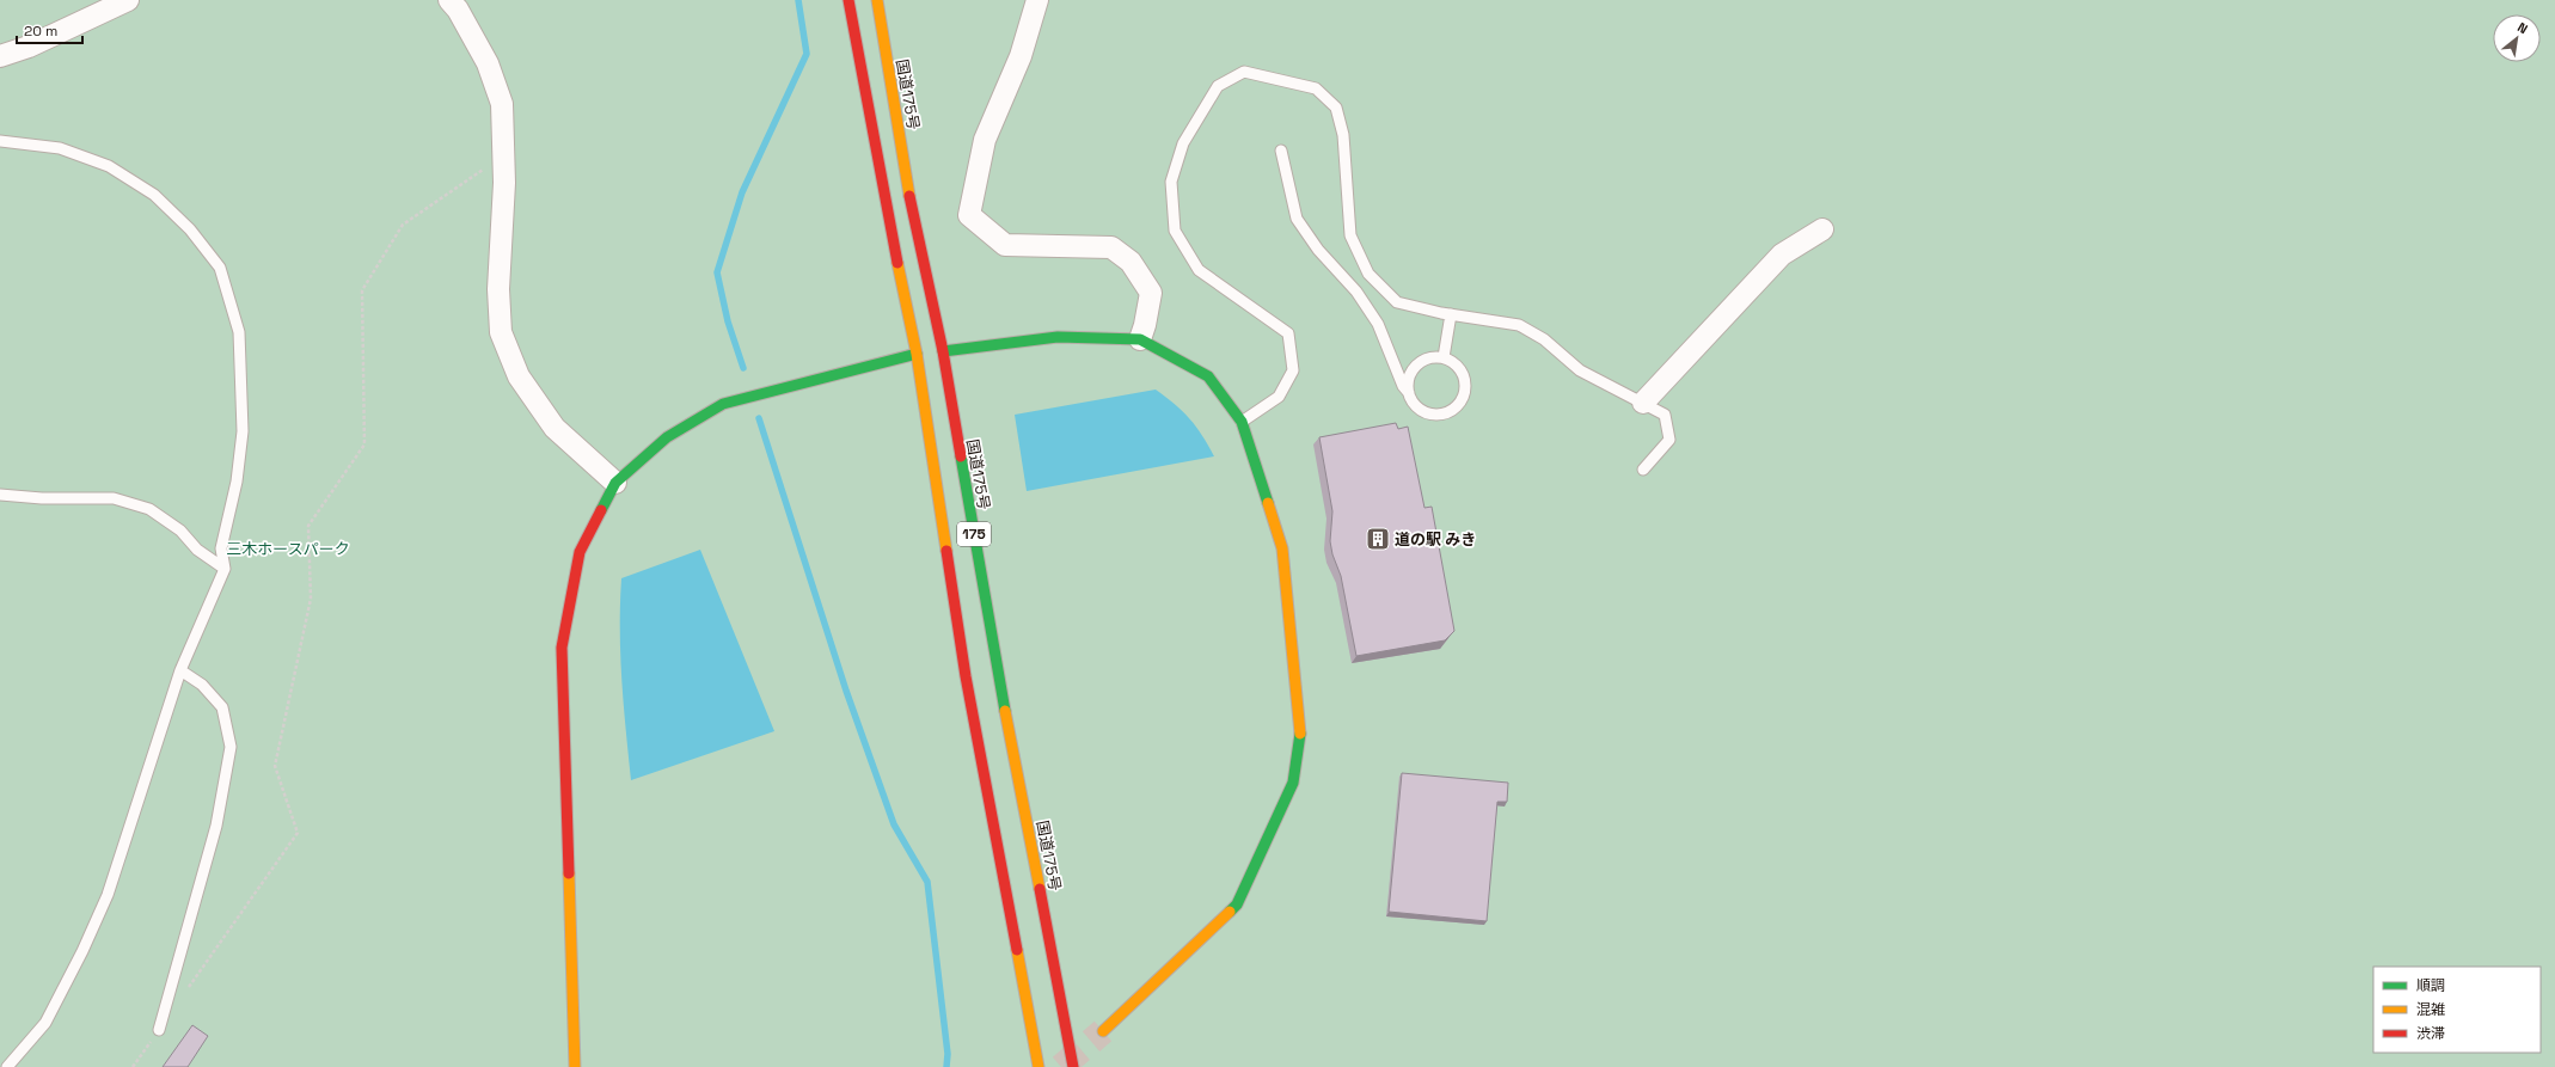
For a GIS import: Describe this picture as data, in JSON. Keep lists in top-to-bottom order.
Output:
{
  "streets": {
    "main road": ["国道175号", "175"]
  },
  "parks": ["三木ホースパーク"],
  "places": {
    "building": ["道の駅 みき"]
  },
  "legend": ["順調", "混雑", "渋滞"],
  "scale_bar": "20 m",
  "north": "top right"
}
